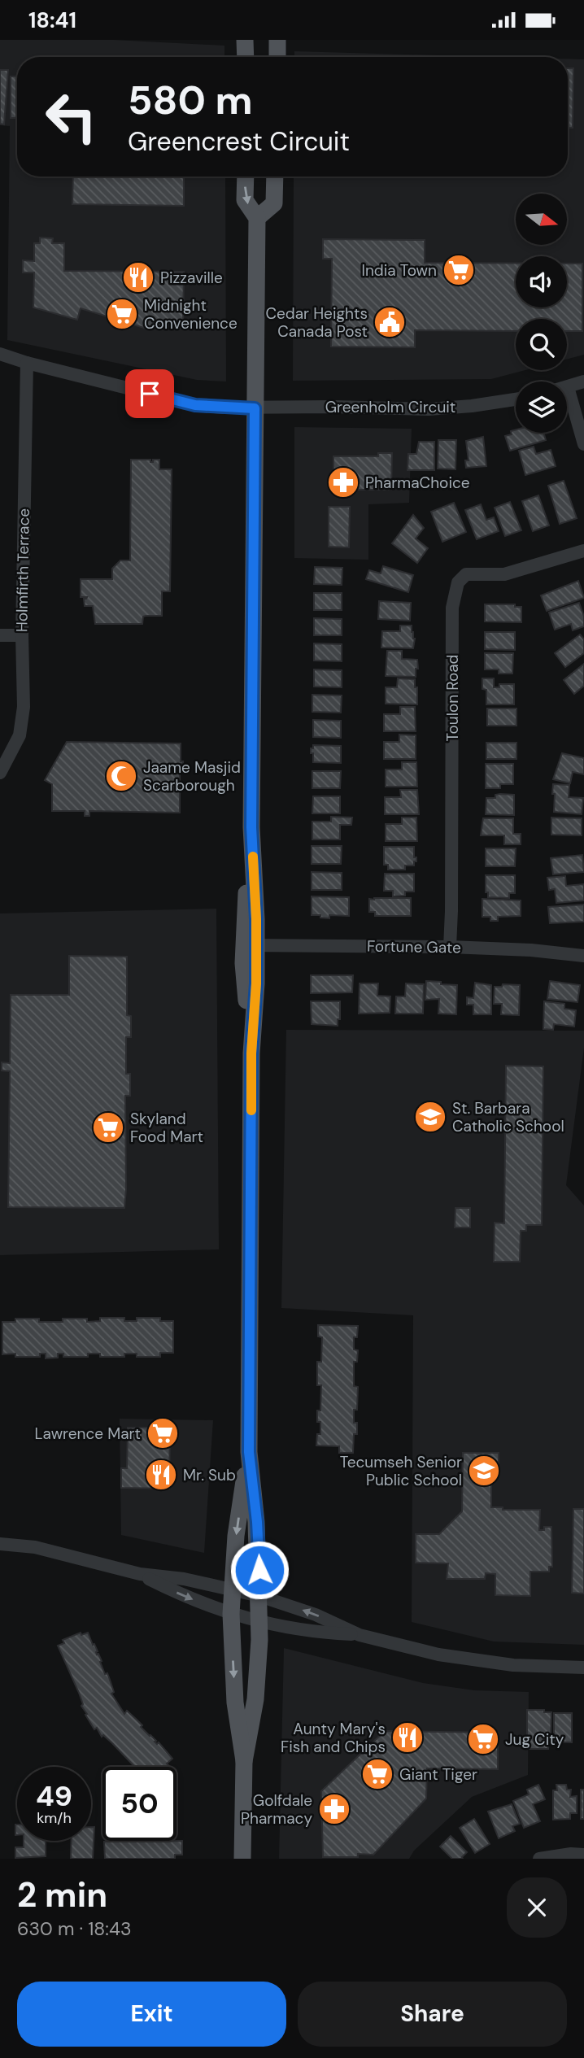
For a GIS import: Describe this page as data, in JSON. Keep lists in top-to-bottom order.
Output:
{
  "streets": {
    "street": [
      "Greenholm Circuit",
      "Holmfirth Terrace",
      "Toulon Road",
      "Fortune Gate"
    ]
  },
  "crossings": [
    ["Greenholm Circuit", "Holmfirth Terrace"],
    ["Toulon Road", "Fortune Gate"]
  ],
  "places": {
    "supermarket": [
      "India Town",
      "Midnight Convenience",
      "Skyland Food Mart",
      "Lawrence Mart",
      "Jug City",
      "Giant Tiger"
    ],
    "restaurant": ["Pizzaville", "Mr. Sub", "Aunty Mary's Fish and Chips"],
    "public building": ["Cedar Heights Canada Post"],
    "pharmacy": ["PharmaChoice", "Golfdale Pharmacy"],
    "mosque": ["Jaame Masjid Scarborough"],
    "school or university": ["St. Barbara Catholic School", "Tecumseh Senior Public School"]
  },
  "north": "right",
  "page": {
    "status": "18:41",
    "turn": ["580 m", "Greencrest Circuit"],
    "speed": "49 km/h",
    "limit": "50",
    "heading": ["2 min", "630 m · 18:43"],
    "buttons": ["Exit", "Share"]
  }
}
